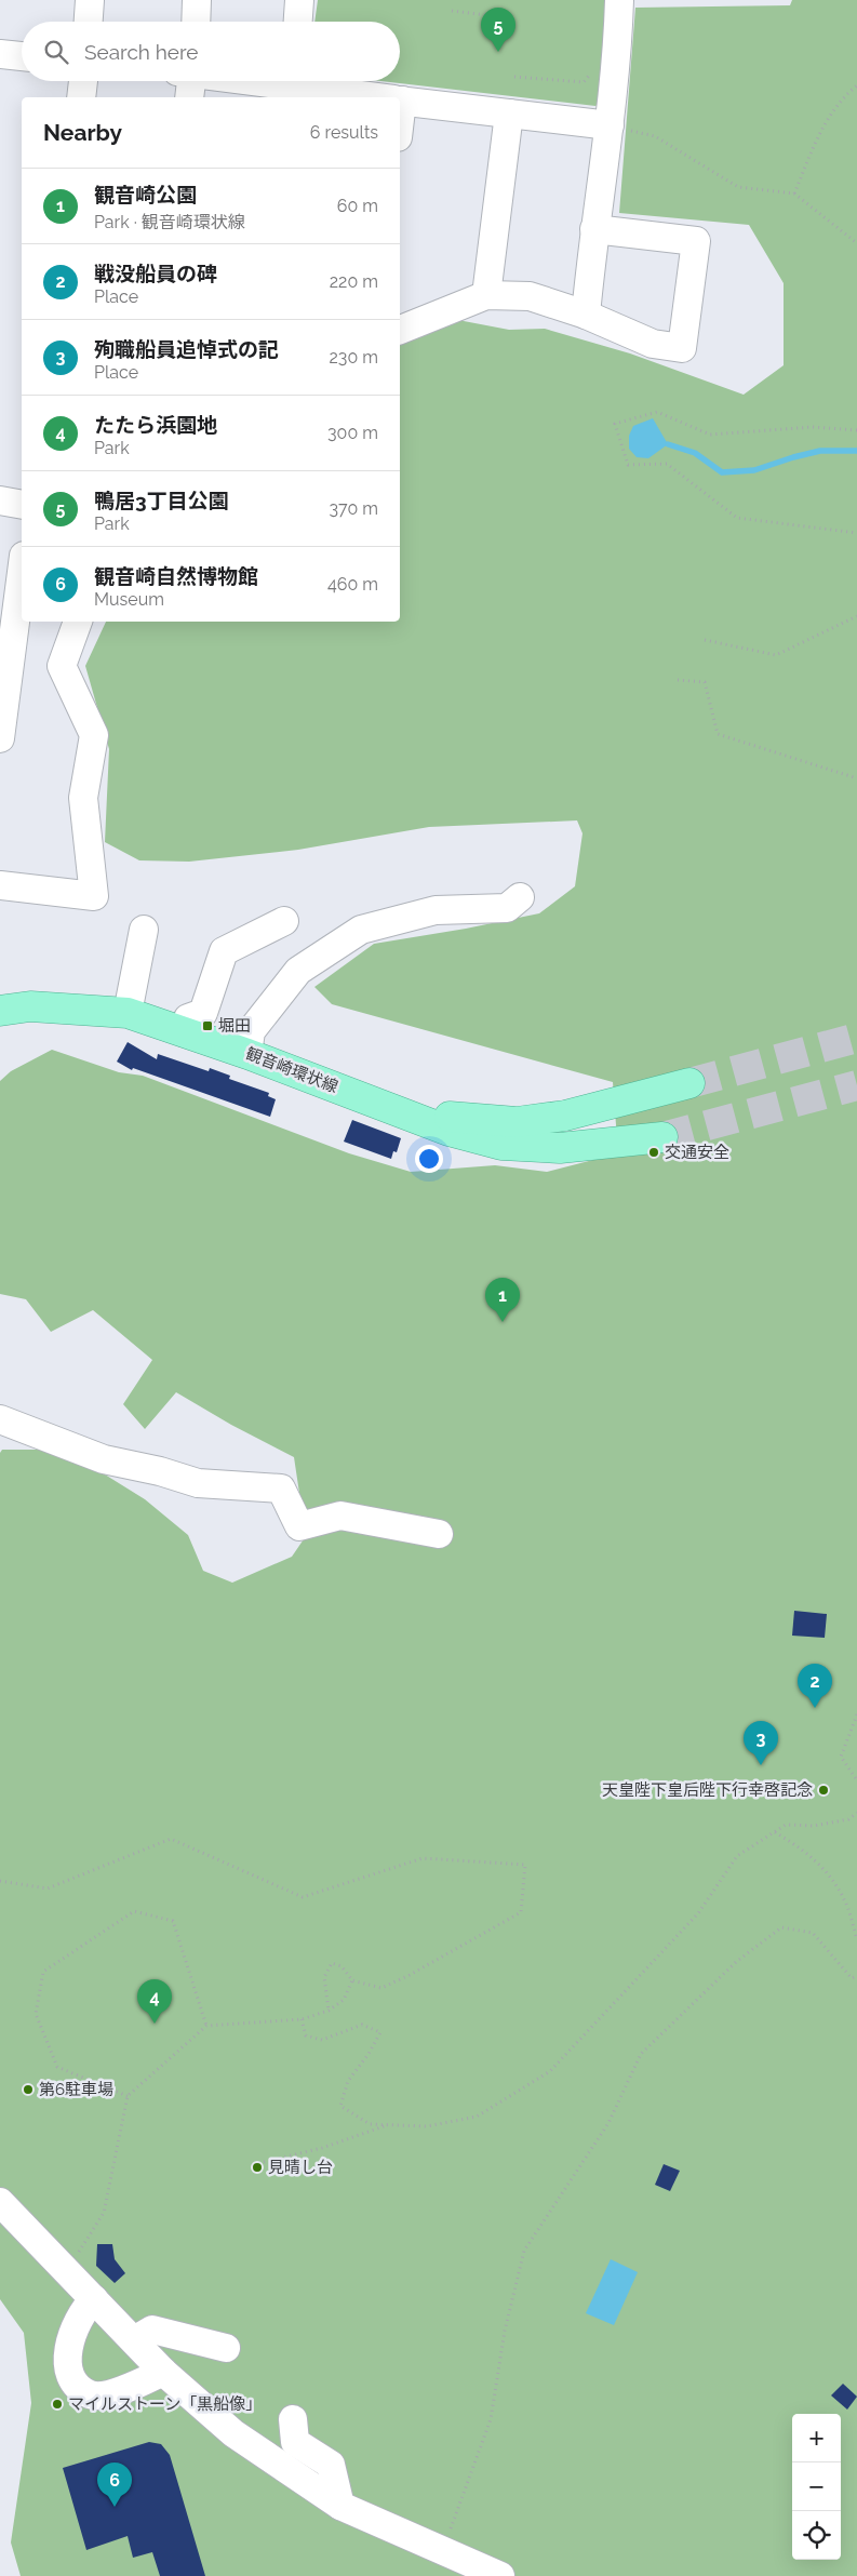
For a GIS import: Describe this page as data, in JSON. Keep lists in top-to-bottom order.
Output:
{
  "streets": {
    "main road": ["観音崎環状線"]
  },
  "places": {
    "transit": ["堀田"],
    "other": [
      "交通安全",
      "天皇陛下皇后陛下行幸啓記念",
      "第6駐車場",
      "見晴し台",
      "マイルストーン「黒船像」"
    ]
  },
  "page": {
    "pins": [
      "5",
      "1",
      "2",
      "3",
      "4",
      "6"
    ],
    "search": "Search here",
    "heading": ["Nearby", "6 results"],
    "list": [
      {
        "mark": "1",
        "name": "観音崎公園",
        "note": "Park · 観音崎環状線",
        "value": "60 m"
      },
      {
        "mark": "2",
        "name": "戦没船員の碑",
        "note": "Place",
        "value": "220 m"
      },
      {
        "mark": "3",
        "name": "殉職船員追悼式の記",
        "note": "Place",
        "value": "230 m"
      },
      {
        "mark": "4",
        "name": "たたら浜園地",
        "note": "Park",
        "value": "300 m"
      },
      {
        "mark": "5",
        "name": "鴨居3丁目公園",
        "note": "Park",
        "value": "370 m"
      },
      {
        "mark": "6",
        "name": "観音崎自然博物館",
        "note": "Museum",
        "value": "460 m"
      }
    ],
    "map_buttons": ["+", "−"]
  }
}
